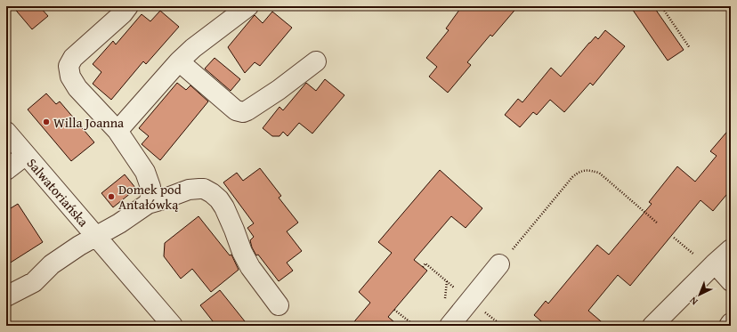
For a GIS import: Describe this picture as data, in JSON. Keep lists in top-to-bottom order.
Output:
{
  "streets": {
    "street": ["Salwatoriańska"]
  },
  "places": ["Willa Joanna", "Domek pod Antałówką"],
  "north": "bottom left"
}
